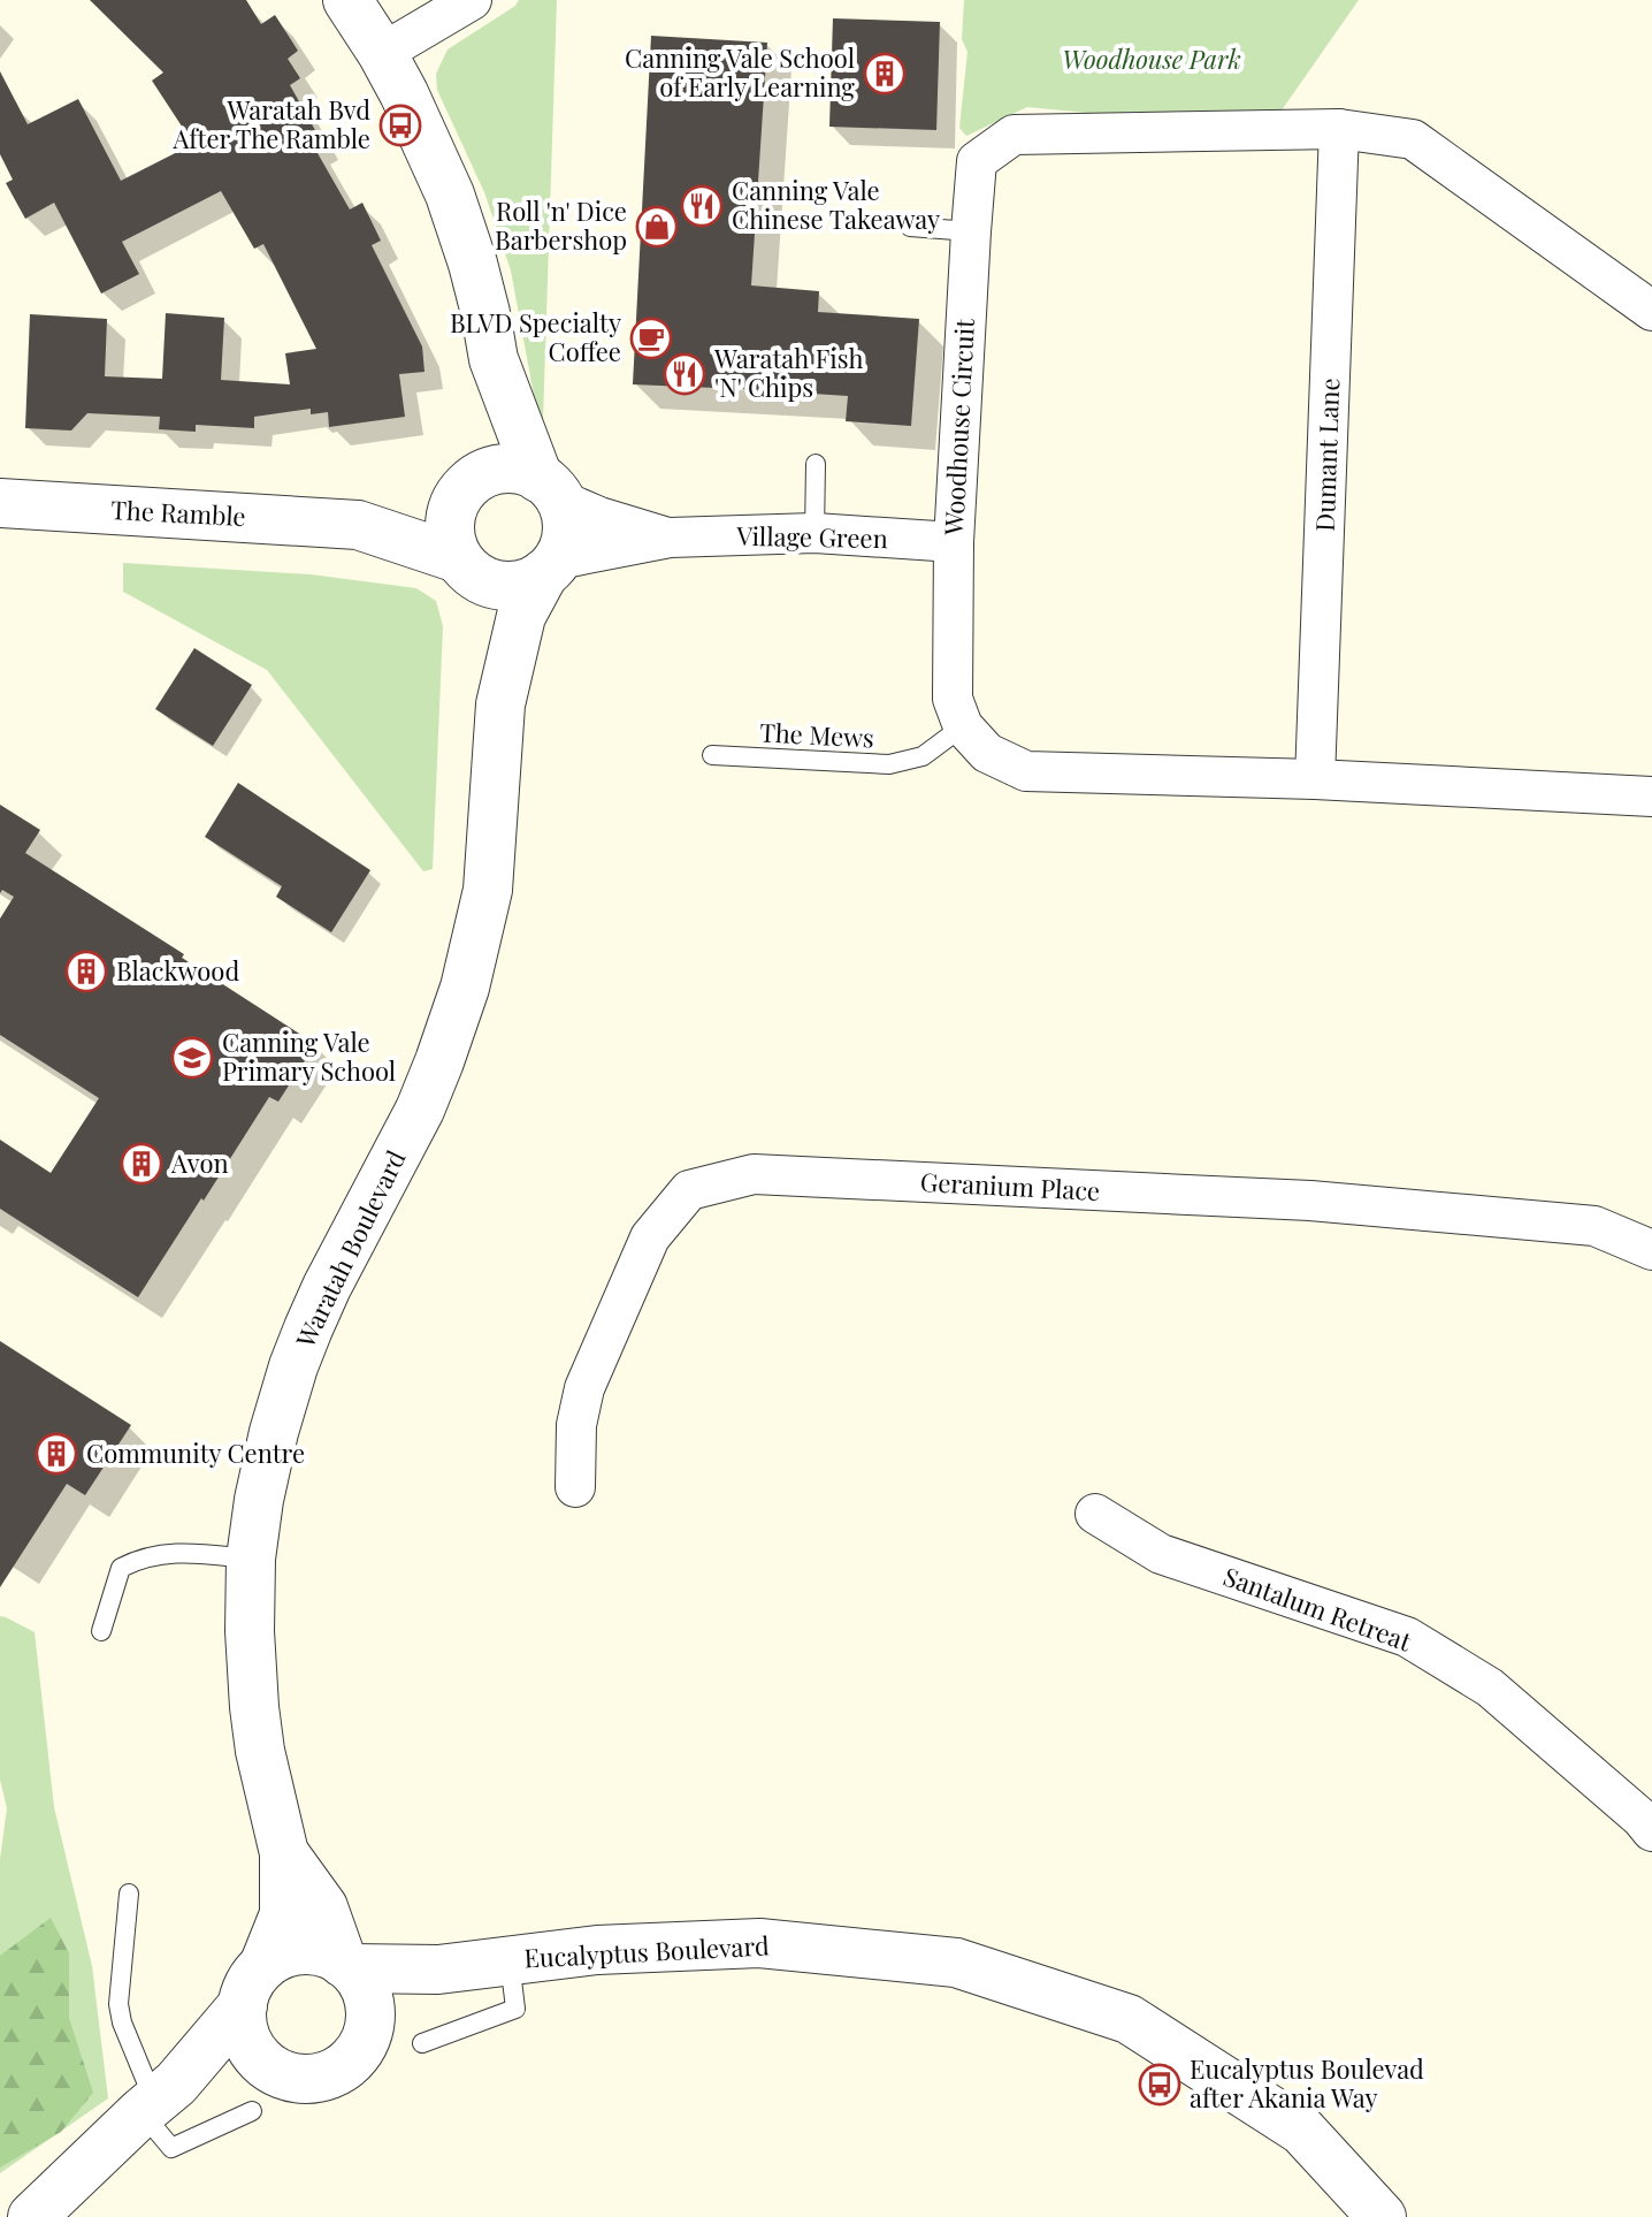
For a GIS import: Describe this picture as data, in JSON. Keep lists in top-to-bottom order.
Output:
{
  "streets": {
    "street": [
      "Woodhouse Circuit",
      "Dumant Lane",
      "The Ramble",
      "Village Green",
      "Geranium Place",
      "Waratah Boulevard",
      "Santalum Retreat",
      "Eucalyptus Boulevard"
    ],
    "lane": ["The Mews"]
  },
  "crossings": [
    ["Woodhouse Circuit", "Dumant Lane"],
    ["Woodhouse Circuit", "Village Green"],
    ["Woodhouse Circuit", "The Mews"],
    ["The Ramble", "Village Green"],
    ["The Ramble", "Waratah Boulevard"],
    ["Village Green", "Waratah Boulevard"],
    ["Waratah Boulevard", "Eucalyptus Boulevard"]
  ],
  "parks": ["Woodhouse Park"],
  "places": {
    "building": [
      "Canning Vale School of Early Learning",
      "Blackwood",
      "Avon",
      "Community Centre"
    ],
    "bus stop": ["Waratah Bvd After The Ramble", "Eucalyptus Boulevad after Akania Way"],
    "restaurant": ["Canning Vale Chinese Takeaway", "Waratah Fish 'N' Chips"],
    "shop": ["Roll 'n' Dice Barbershop"],
    "cafe": ["BLVD Specialty Coffee"],
    "school or university": ["Canning Vale Primary School"]
  }
}
